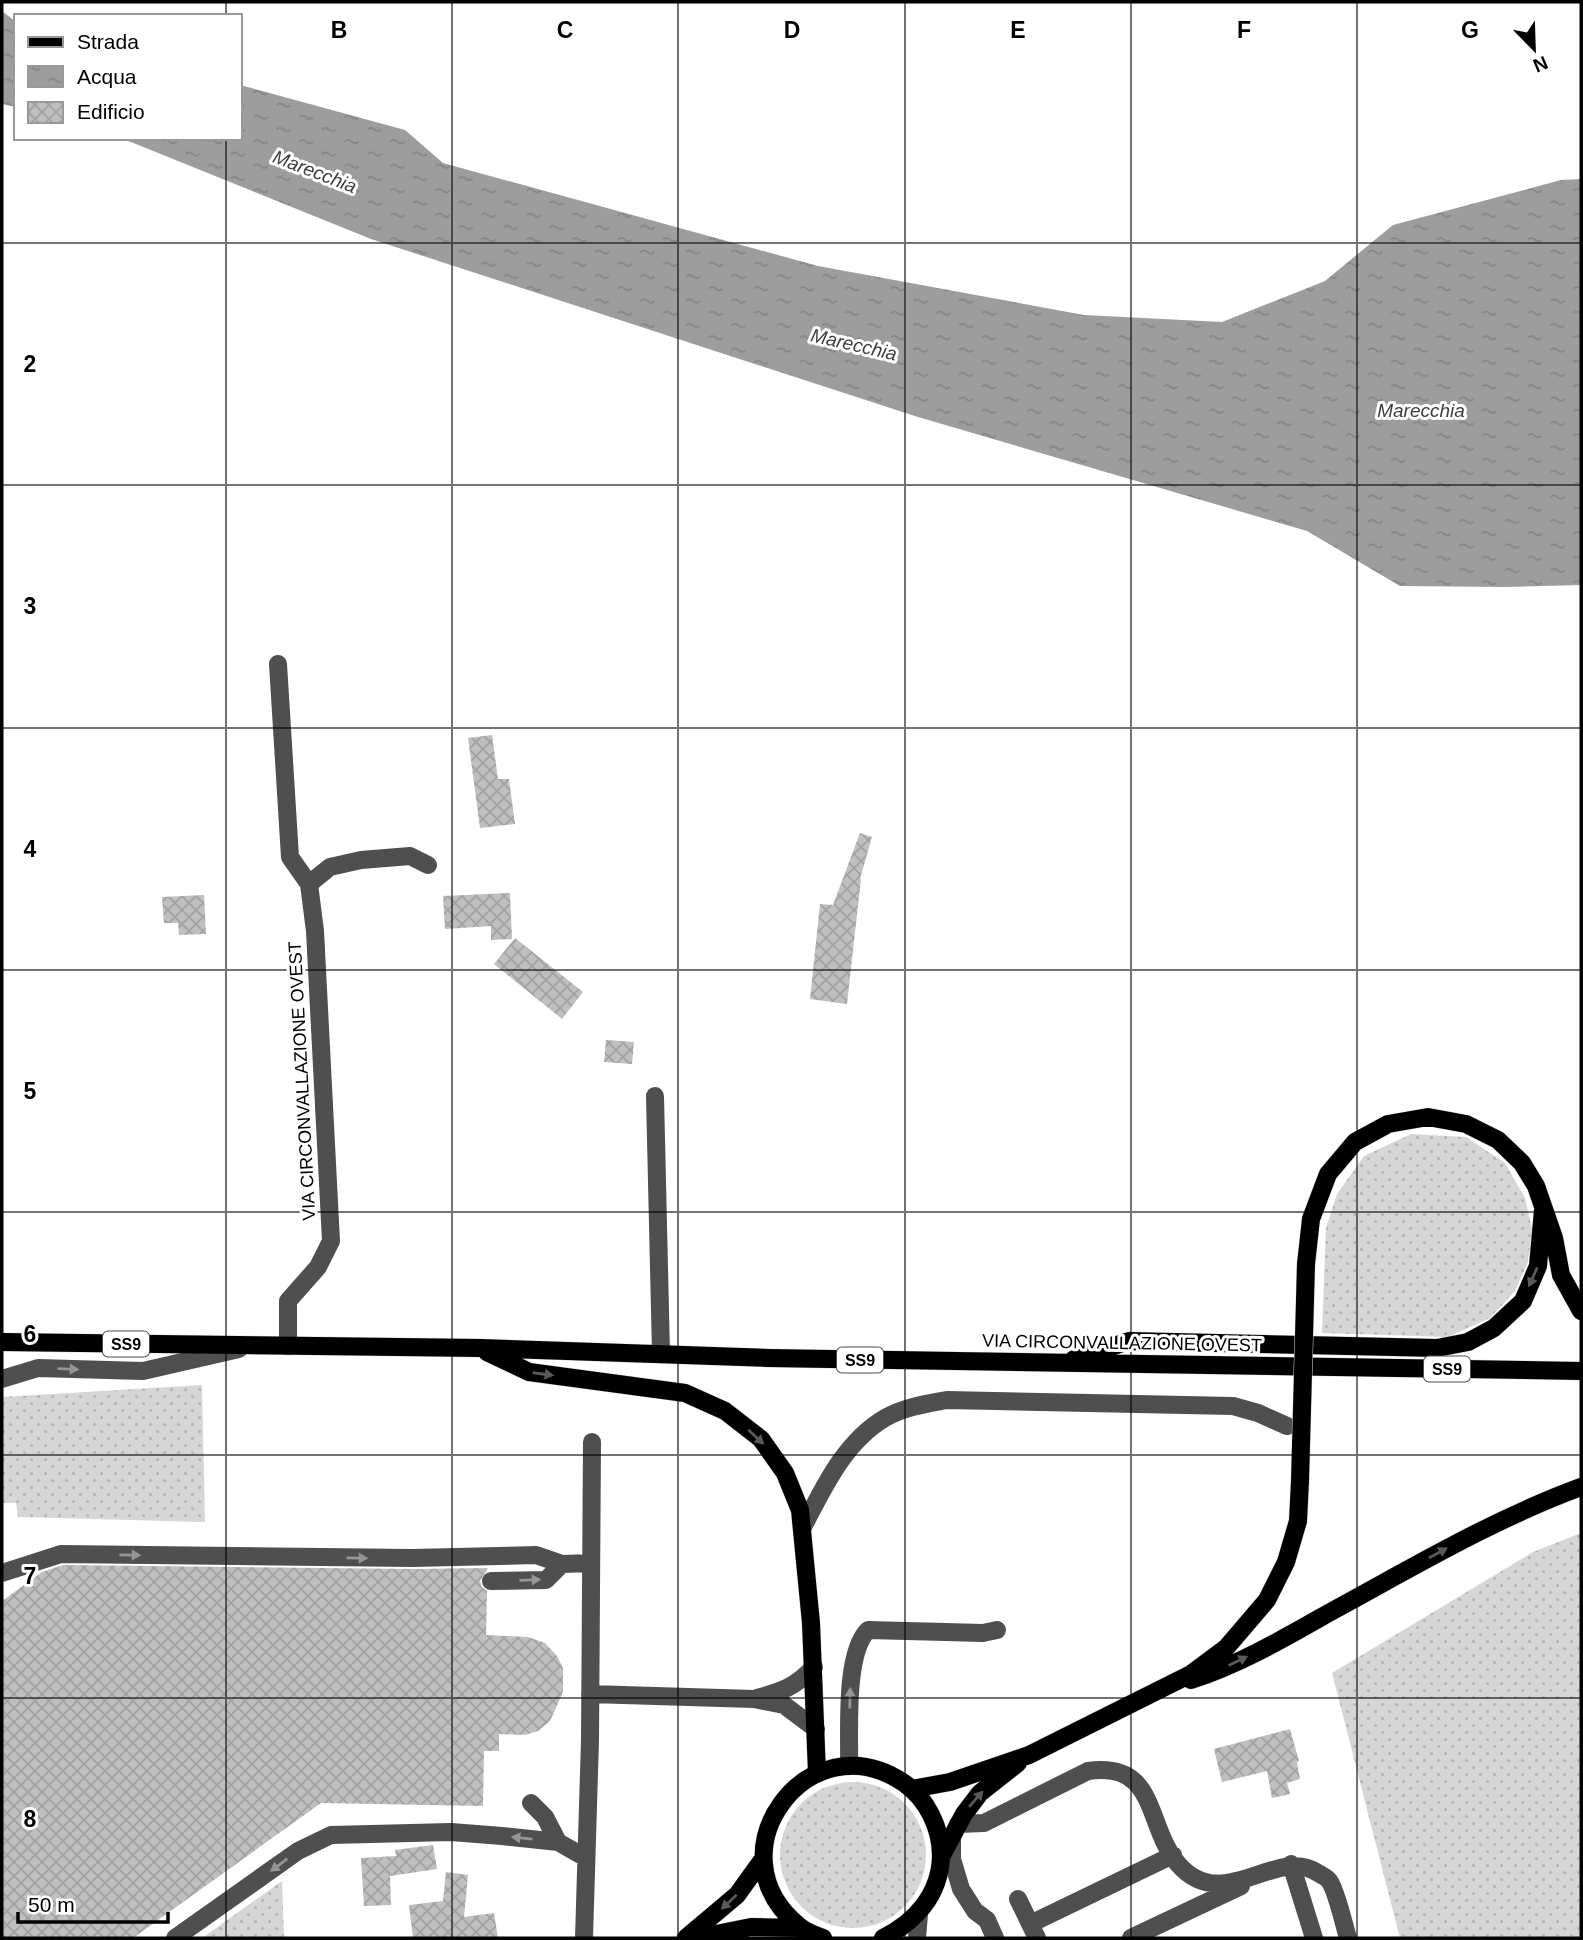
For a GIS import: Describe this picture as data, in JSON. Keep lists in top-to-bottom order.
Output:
{
  "streets": {
    "main road": ["VIA CIRCONVALLAZIONE OVEST", "SS9"]
  },
  "water": ["Marecchia"],
  "legend": ["Strada", "Acqua", "Edificio"],
  "scale_bar": "50 m",
  "north": "bottom right",
  "grid": {
    "columns": [
      "B",
      "C",
      "D",
      "E",
      "F",
      "G"
    ],
    "rows": [
      "2",
      "3",
      "4",
      "5",
      "6",
      "7",
      "8"
    ]
  }
}
